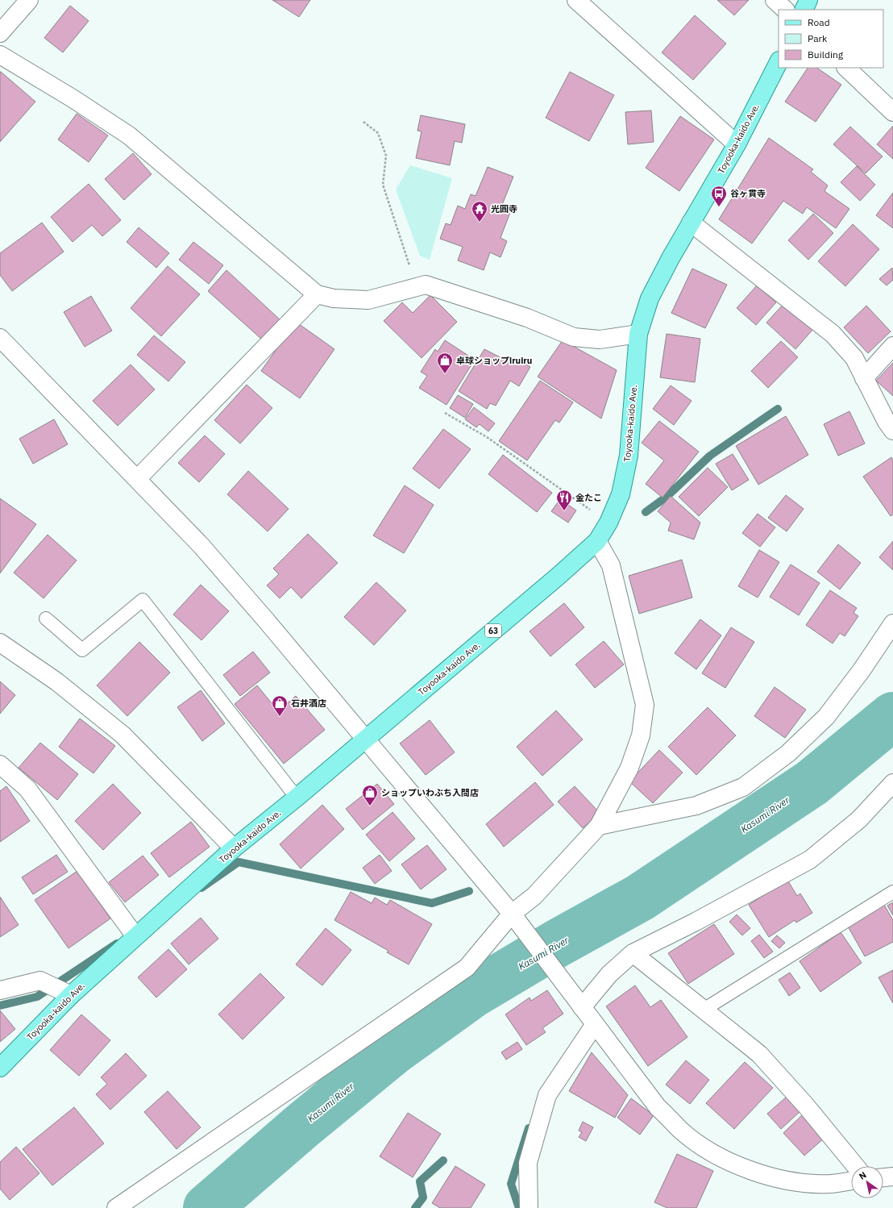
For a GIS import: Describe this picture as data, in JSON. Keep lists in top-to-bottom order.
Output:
{
  "streets": {
    "main road": ["Toyooka-kaido Ave.", "63"]
  },
  "water": ["Kasumi River"],
  "places": {
    "bus stop": ["谷ヶ貫寺"],
    "temple": ["光圓寺"],
    "shop": ["卓球ショップiruiru", "石井酒店", "ショップいわぶち入間店"],
    "restaurant": ["金たこ"]
  },
  "legend": ["Road", "Park", "Building"],
  "north": "top left"
}
